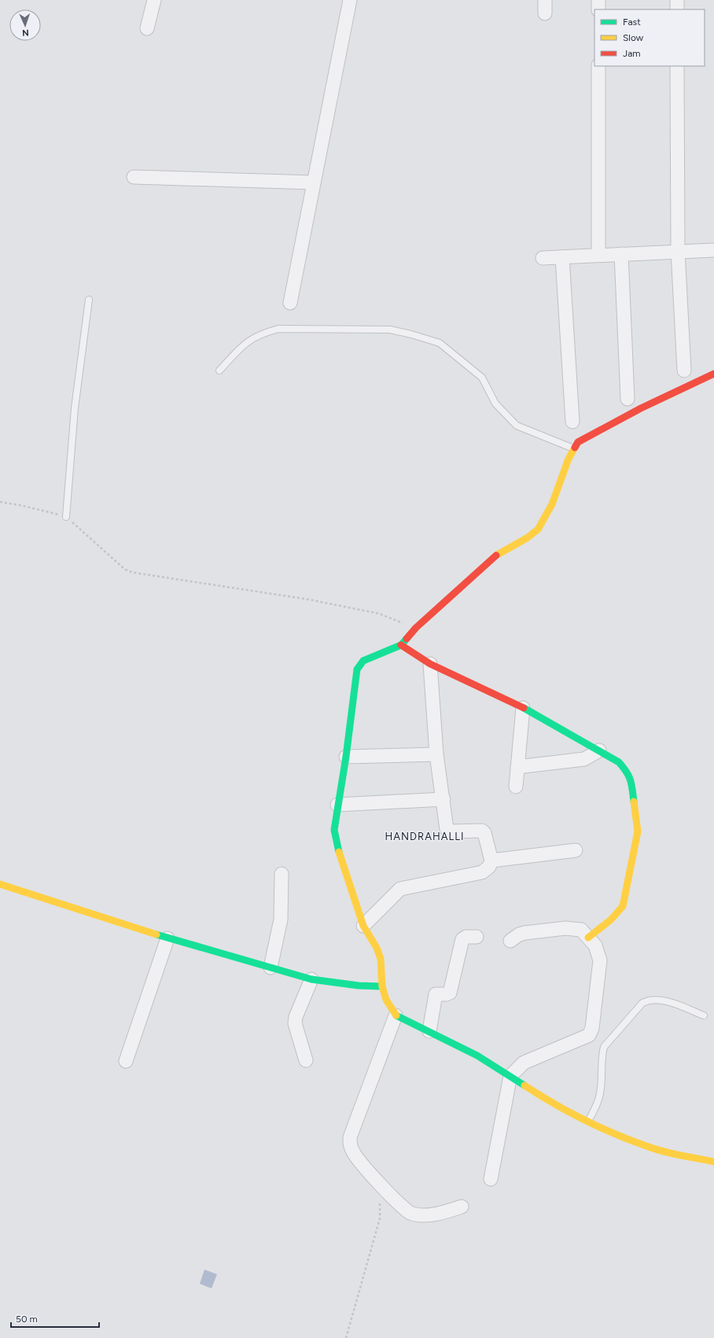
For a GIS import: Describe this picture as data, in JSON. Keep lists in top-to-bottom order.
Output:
{
  "districts": ["HANDRAHALLI"],
  "legend": ["Fast", "Slow", "Jam"],
  "scale_bar": "50 m",
  "north": "bottom"
}
